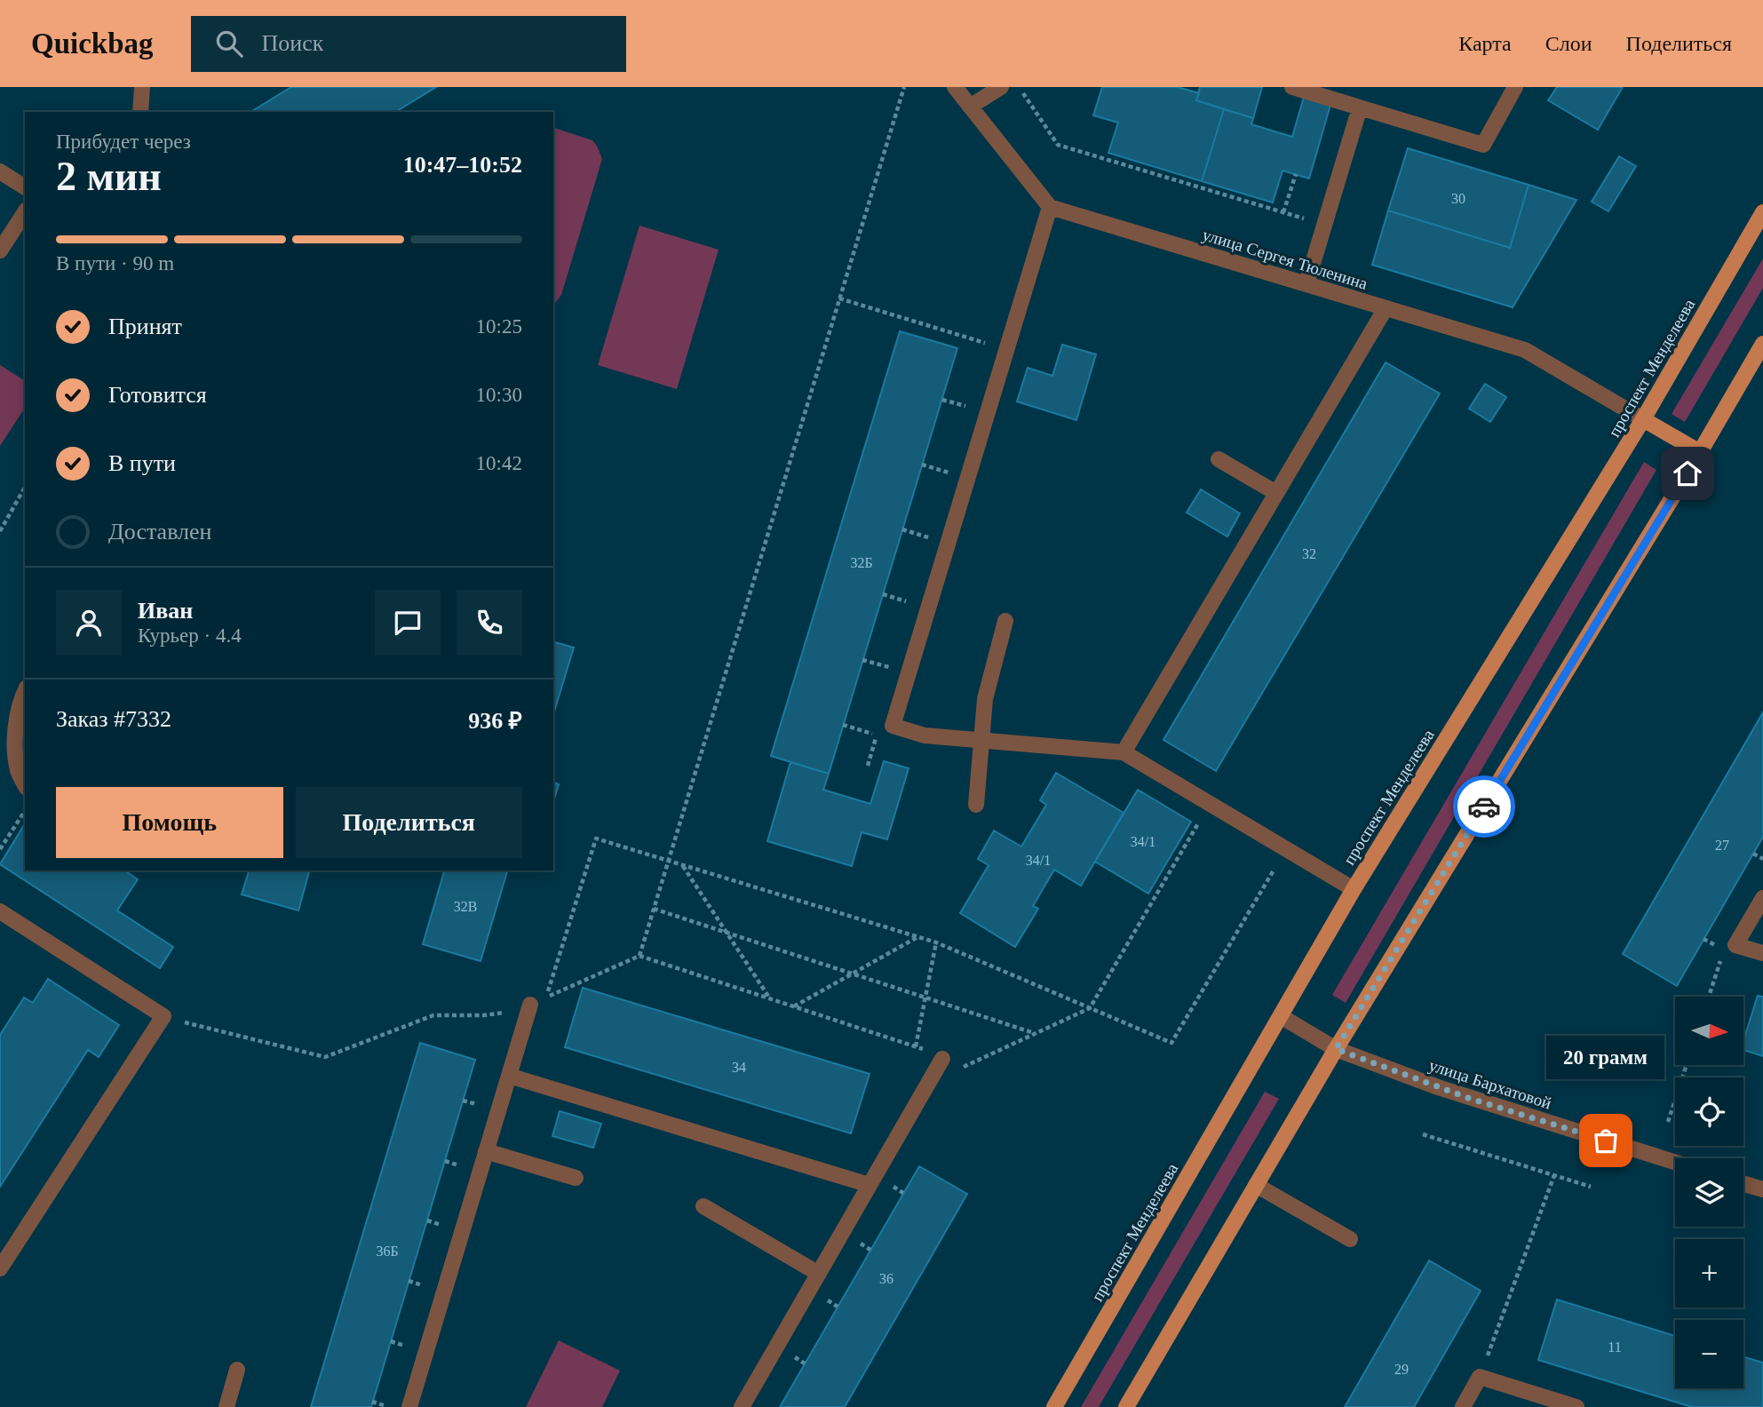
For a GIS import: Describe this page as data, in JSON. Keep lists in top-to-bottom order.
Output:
{
  "streets": {
    "main road": ["проспект Менделеева"],
    "street": ["улица Сергея Тюленина", "улица Бархатовой"]
  },
  "crossings": [
    ["улица Сергея Тюленина", "проспект Менделеева"],
    ["проспект Менделеева", "улица Бархатовой"]
  ],
  "places": ["20 грамм"],
  "house_numbers": [
    "30",
    "32",
    "32Б",
    "34/1",
    "27",
    "34/1",
    "32В",
    "34",
    "36Б",
    "36",
    "11",
    "29"
  ],
  "north": "right",
  "page": {
    "header": "Quickbag",
    "search": "Поиск",
    "nav": ["Карта", "Слои", "Поделиться"],
    "heading": ["2 мин", "Прибудет через", "10:47–10:52"],
    "panel": [
      "Иван",
      "Курьер · 4.4",
      "Заказ #7332",
      "936 ₽"
    ],
    "bar": "В пути · 90 m",
    "list": [
      ["Принят", "10:25"],
      ["Готовится", "10:30"],
      ["В пути", "10:42"],
      "Доставлен"
    ],
    "buttons": ["Помощь", "Поделиться"],
    "map_buttons": ["+", "−"],
    "bubble": "20 грамм"
  }
}
